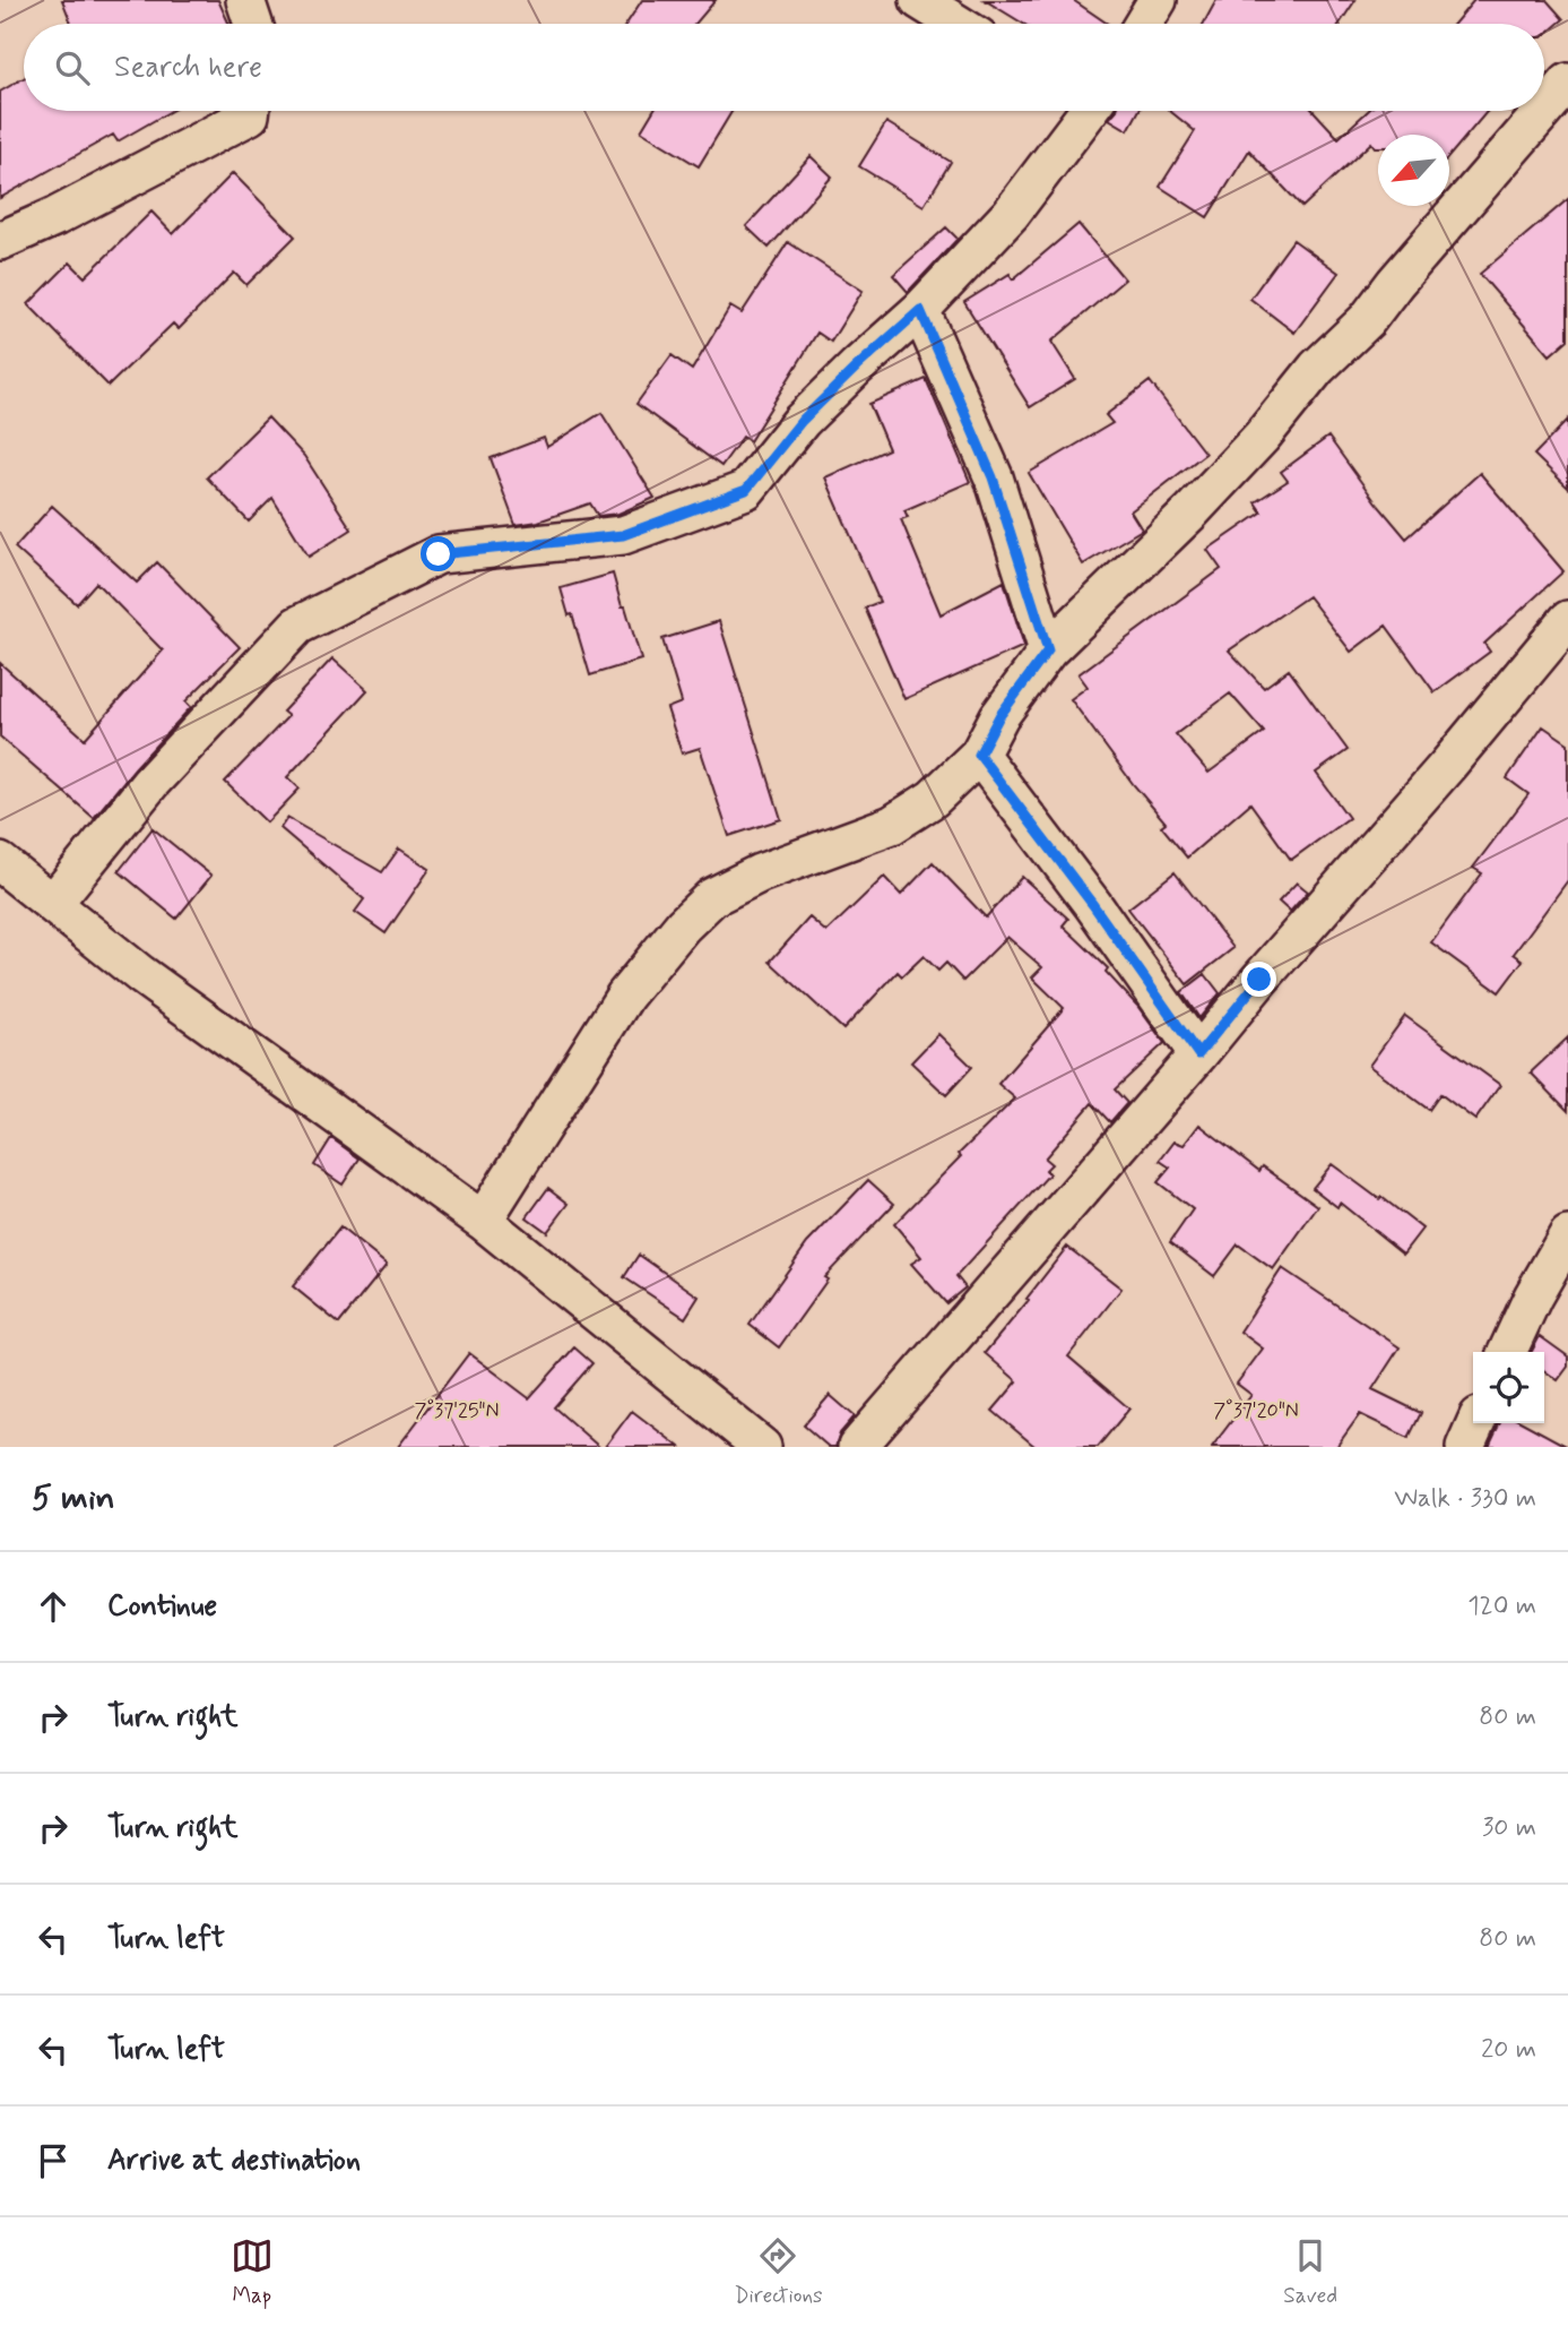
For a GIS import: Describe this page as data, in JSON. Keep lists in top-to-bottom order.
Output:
{
  "north": "bottom left",
  "page": {
    "search": "Search here",
    "heading": ["5 min", "Walk · 330 m"],
    "list": [
      ["Continue", "120 m"],
      ["Turn right", "80 m"],
      ["Turn right", "30 m"],
      ["Turn left", "80 m"],
      ["Turn left", "20 m"],
      "Arrive at destination"
    ],
    "nav": ["Map", "Directions", "Saved"]
  },
  "coordinates": ["7°37'25\"N", "7°37'20\"N"]
}
